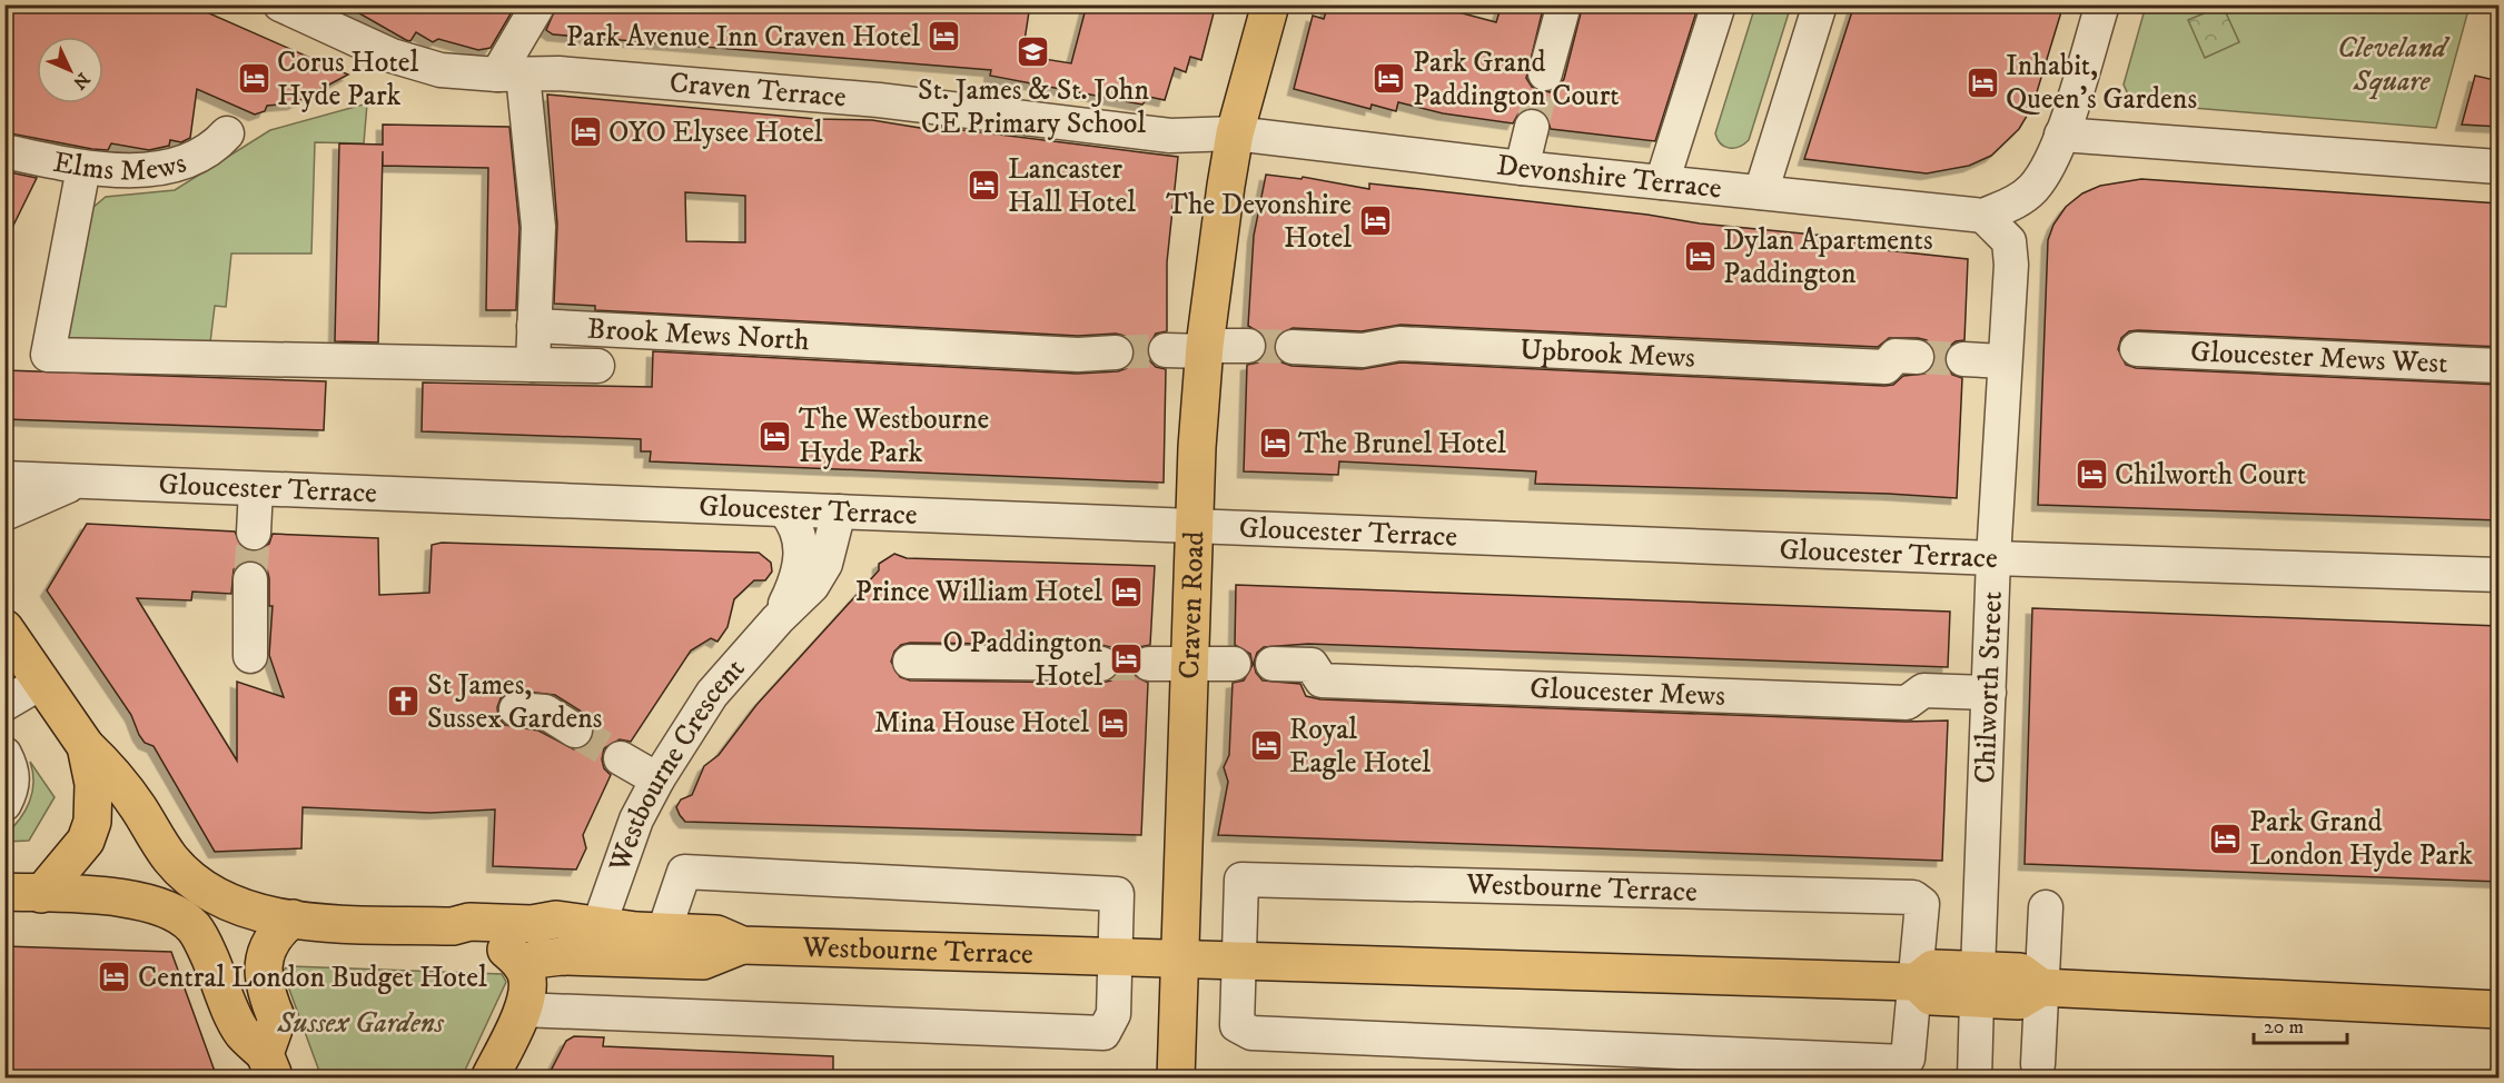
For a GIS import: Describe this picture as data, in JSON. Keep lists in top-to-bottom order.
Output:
{
  "streets": {
    "main road": ["Craven Road", "Westbourne Terrace"],
    "street": [
      "Craven Terrace",
      "Elms Mews",
      "Devonshire Terrace",
      "Brook Mews North",
      "Upbrook Mews",
      "Gloucester Mews West",
      "Gloucester Terrace",
      "Chilworth Street",
      "Gloucester Mews",
      "Westbourne Crescent"
    ]
  },
  "crossings": [
    ["Craven Terrace", "Devonshire Terrace"],
    ["Craven Terrace", "Craven Road"],
    ["Devonshire Terrace", "Craven Road"],
    ["Devonshire Terrace", "Chilworth Street"],
    ["Gloucester Terrace", "Craven Road"],
    ["Gloucester Terrace", "Chilworth Street"],
    ["Gloucester Terrace", "Westbourne Crescent"],
    ["Craven Road", "Westbourne Terrace"],
    ["Chilworth Street", "Gloucester Mews"],
    ["Chilworth Street", "Westbourne Terrace"],
    ["Westbourne Crescent", "Westbourne Terrace"]
  ],
  "parks": ["Cleveland Square", "Sussex Gardens"],
  "places": {
    "hotel": [
      "Park Avenue Inn Craven Hotel",
      "Corus Hotel Hyde Park",
      "Park Grand Paddington Court",
      "Inhabit, Queen's Gardens",
      "OYO Elysee Hotel",
      "Lancaster Hall Hotel",
      "The Devonshire Hotel",
      "Dylan Apartments Paddington",
      "The Westbourne Hyde Park",
      "The Brunel Hotel",
      "Chilworth Court",
      "Prince William Hotel",
      "O Paddington Hotel",
      "Mina House Hotel",
      "Royal Eagle Hotel",
      "Park Grand London Hyde Park",
      "Central London Budget Hotel"
    ],
    "school or university": ["St. James & St. John CE Primary School"],
    "church": ["St James, Sussex Gardens"]
  },
  "scale_bar": "20 m",
  "north": "bottom right"
}
